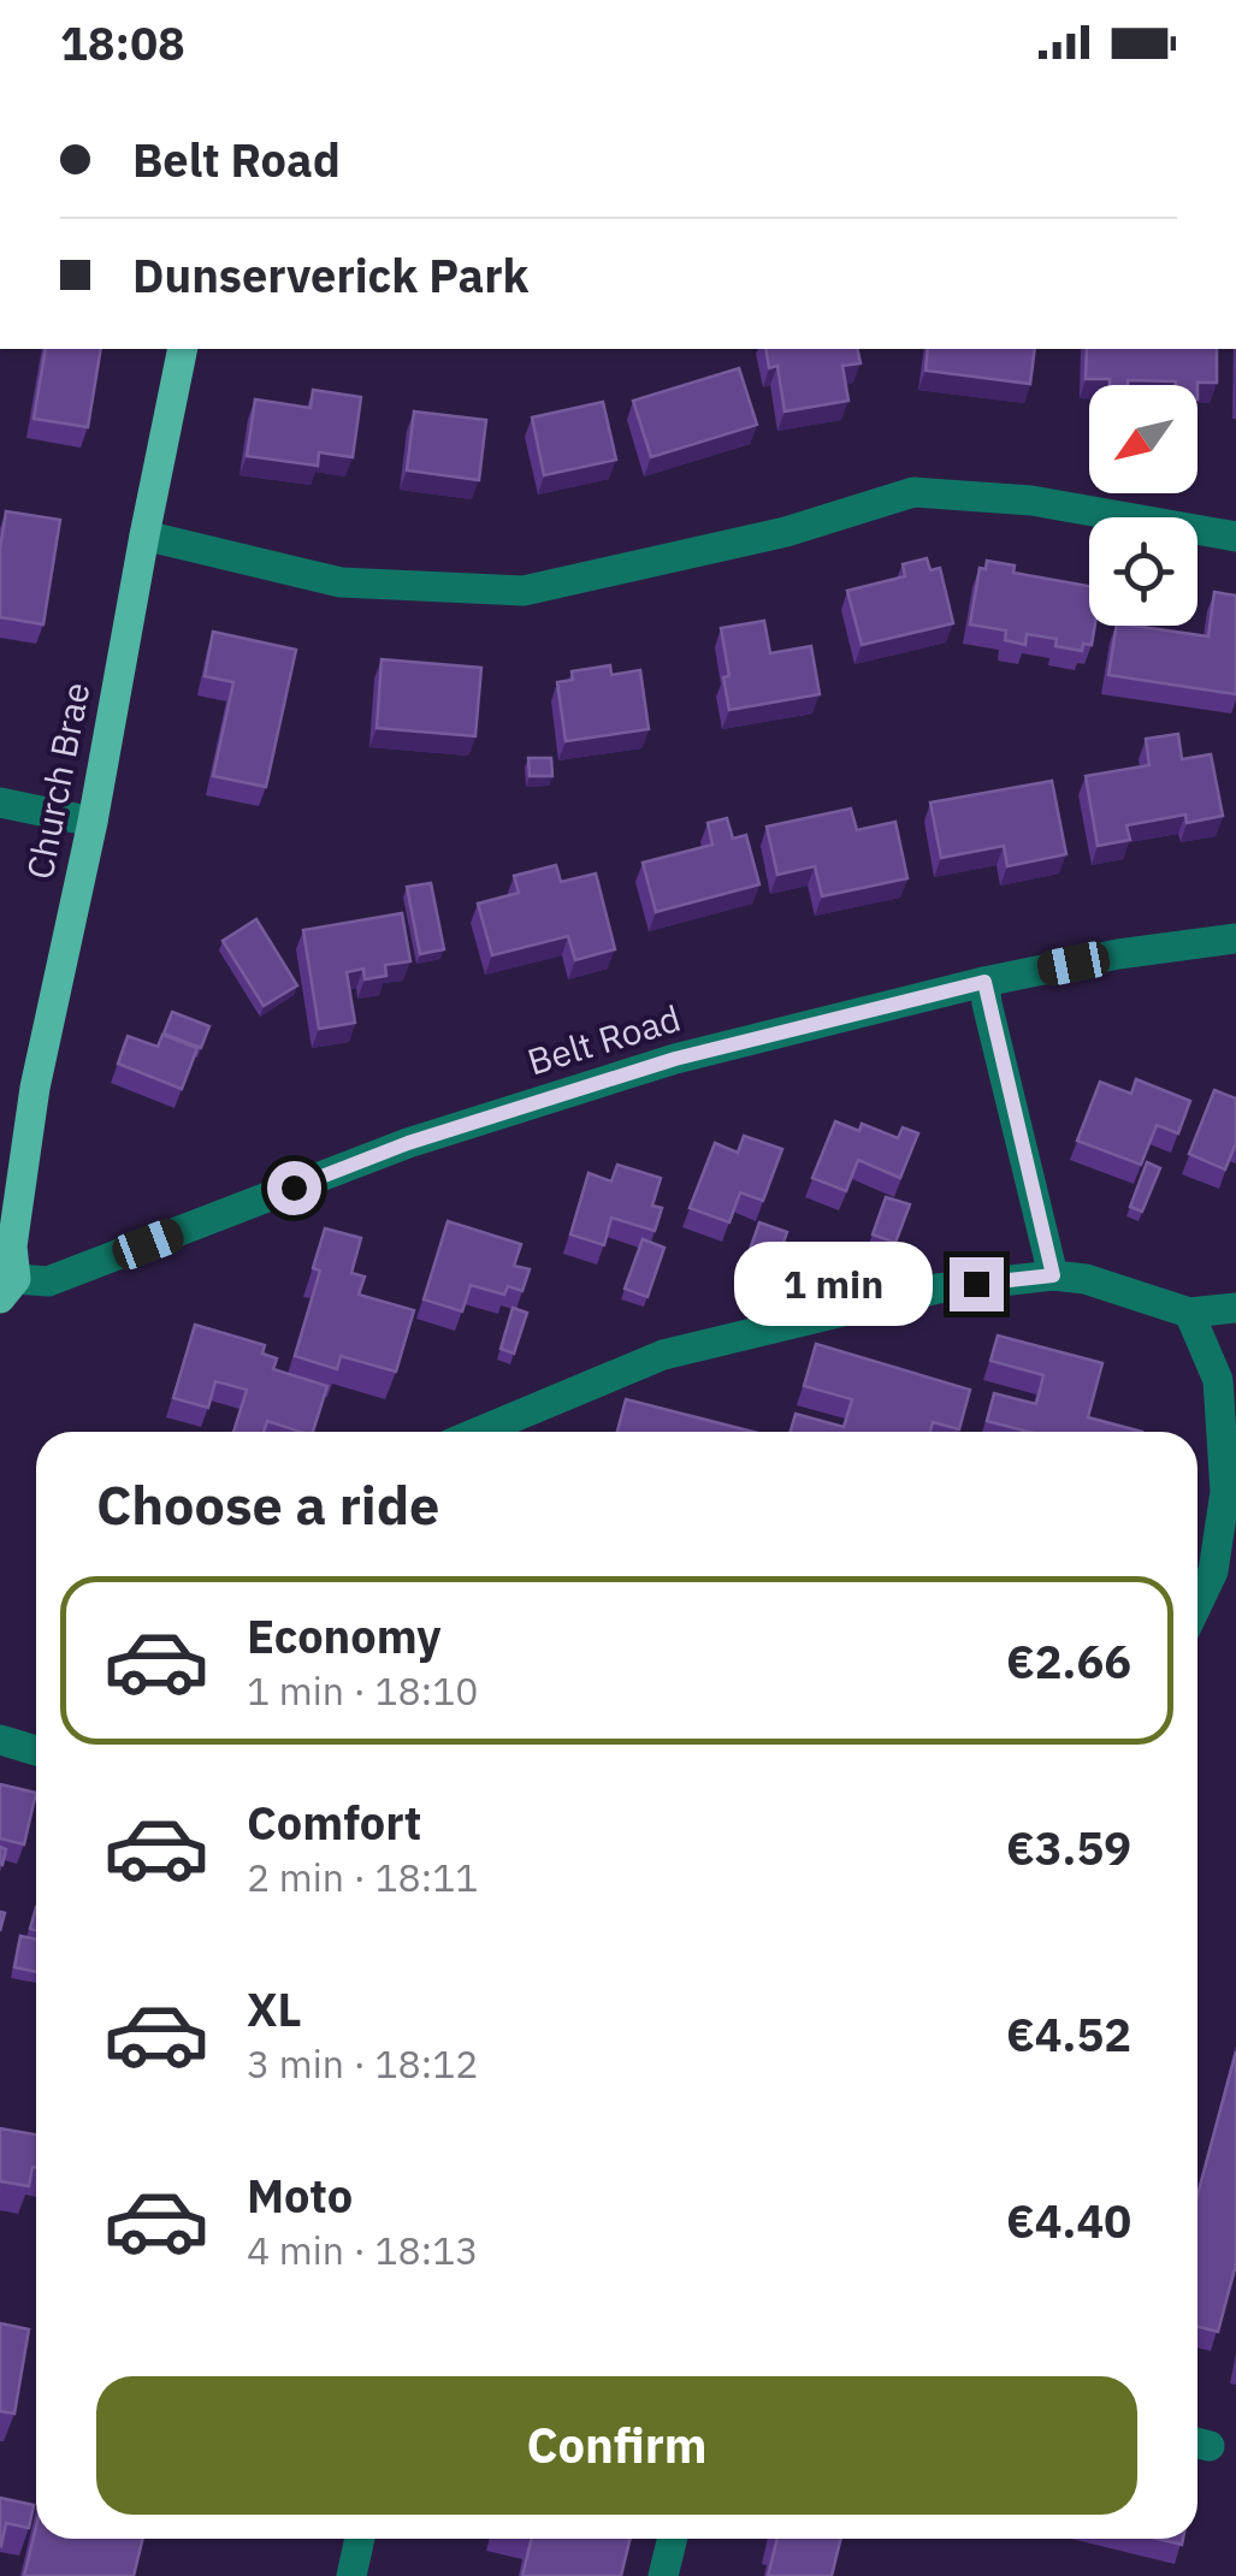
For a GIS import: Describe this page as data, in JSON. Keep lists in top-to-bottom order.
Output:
{
  "streets": {
    "main road": ["Church Brae"],
    "street": ["Belt Road"]
  },
  "crossings": [
    ["Church Brae", "Belt Road"]
  ],
  "north": "bottom left",
  "page": {
    "status": "18:08",
    "banner": ["Belt Road", "Dunserverick Park"],
    "bubble": "1 min",
    "heading": "Choose a ride",
    "list": [
      {
        "name": "Economy",
        "note": "1 min · 18:10",
        "value": "€2.66"
      },
      {
        "name": "Comfort",
        "note": "2 min · 18:11",
        "value": "€3.59"
      },
      {
        "name": "XL",
        "note": "3 min · 18:12",
        "value": "€4.52"
      },
      {
        "name": "Moto",
        "note": "4 min · 18:13",
        "value": "€4.40"
      }
    ],
    "buttons": "Confirm"
  }
}
